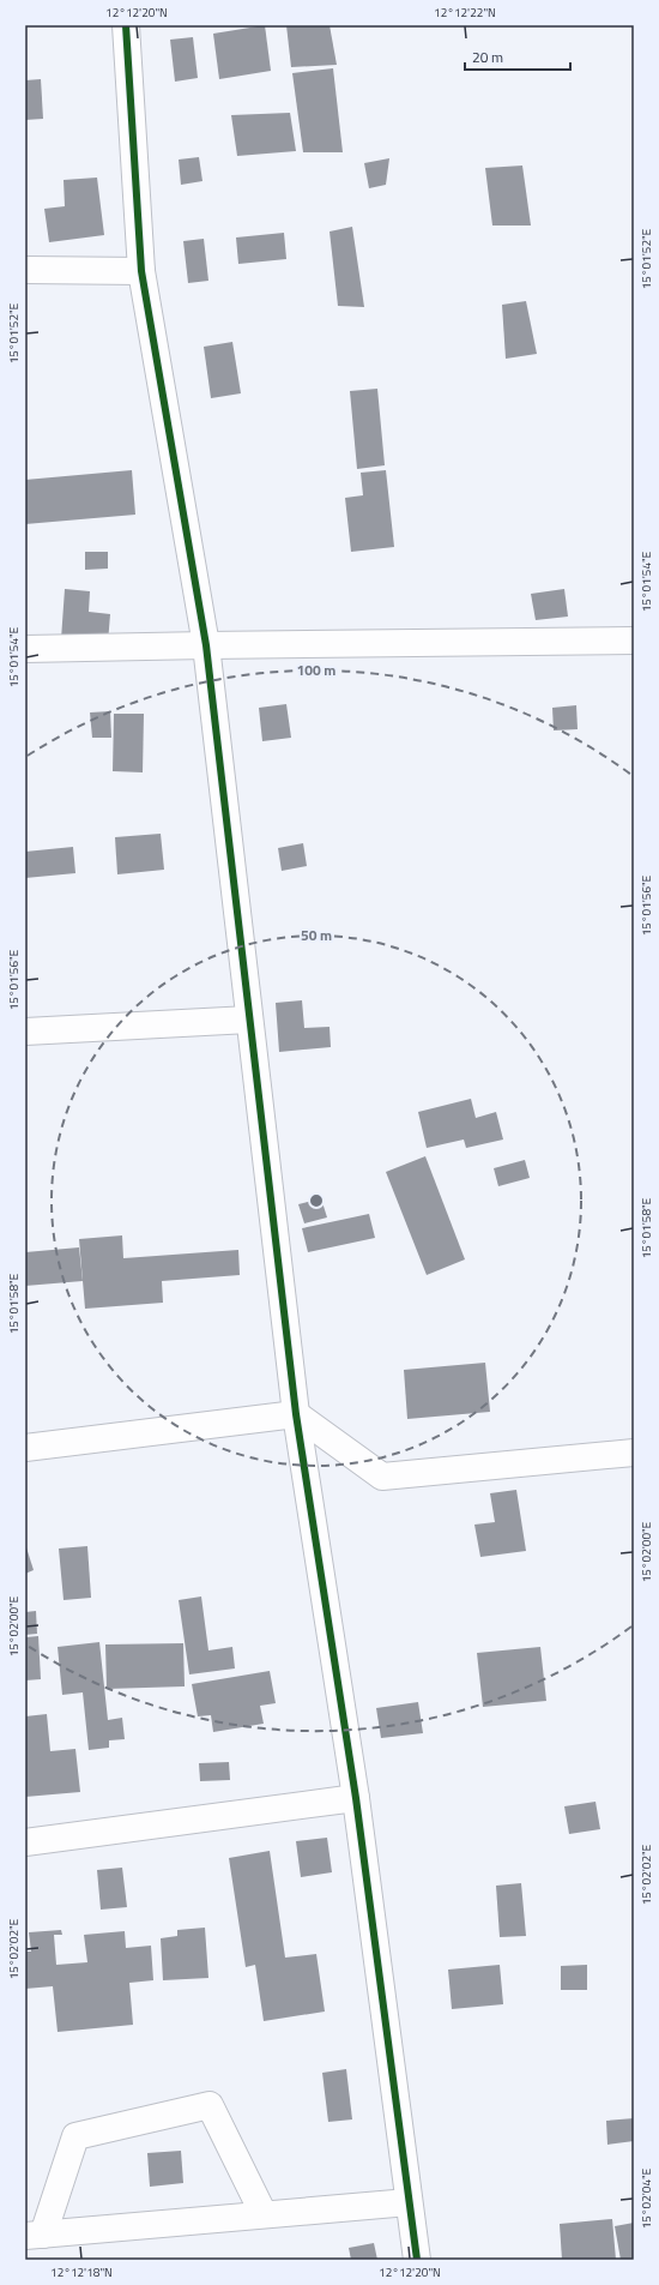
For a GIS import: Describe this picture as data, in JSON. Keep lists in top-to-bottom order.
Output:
{
  "scale_bar": "20 m",
  "coordinates": [
    "12°12'20\"N",
    "12°12'22\"N",
    "15°01'52\"E",
    "15°01'54\"E",
    "15°01'56\"E",
    "15°01'58\"E",
    "15°02'00\"E",
    "15°02'02\"E",
    "15°02'04\"E",
    "12°12'18\"N"
  ],
  "rings": ["100 m", "50 m"]
}
